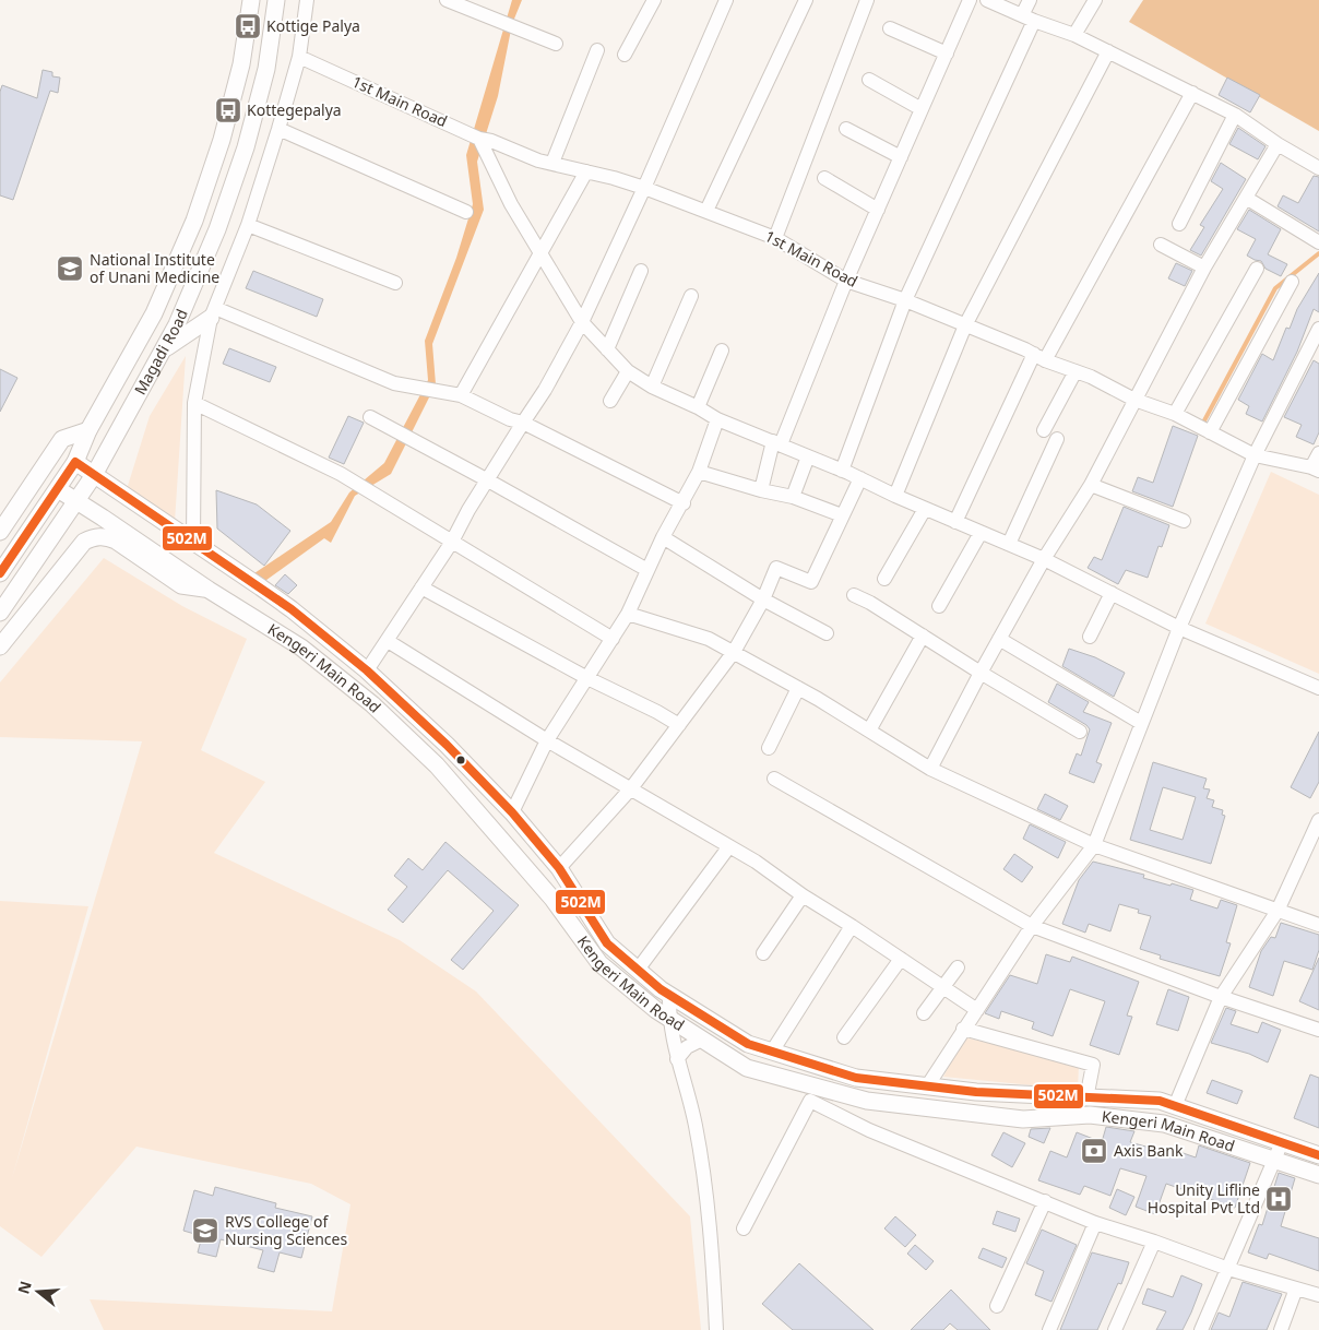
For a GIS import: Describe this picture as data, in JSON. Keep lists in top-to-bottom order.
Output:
{
  "streets": {
    "main road": ["Magadi Road", "Kengeri Main Road"],
    "street": ["1st Main Road"]
  },
  "crossings": [
    ["Magadi Road", "Kengeri Main Road"]
  ],
  "places": {
    "bus stop": ["Kottige Palya", "Kottegepalya"],
    "school or university": ["National Institute of Unani Medicine", "RVS College of Nursing Sciences"],
    "bank": ["Axis Bank"],
    "hospital": ["Unity Lifline Hospital Pvt Ltd"]
  },
  "lines": ["transit line 502M"],
  "north": "left"
}
